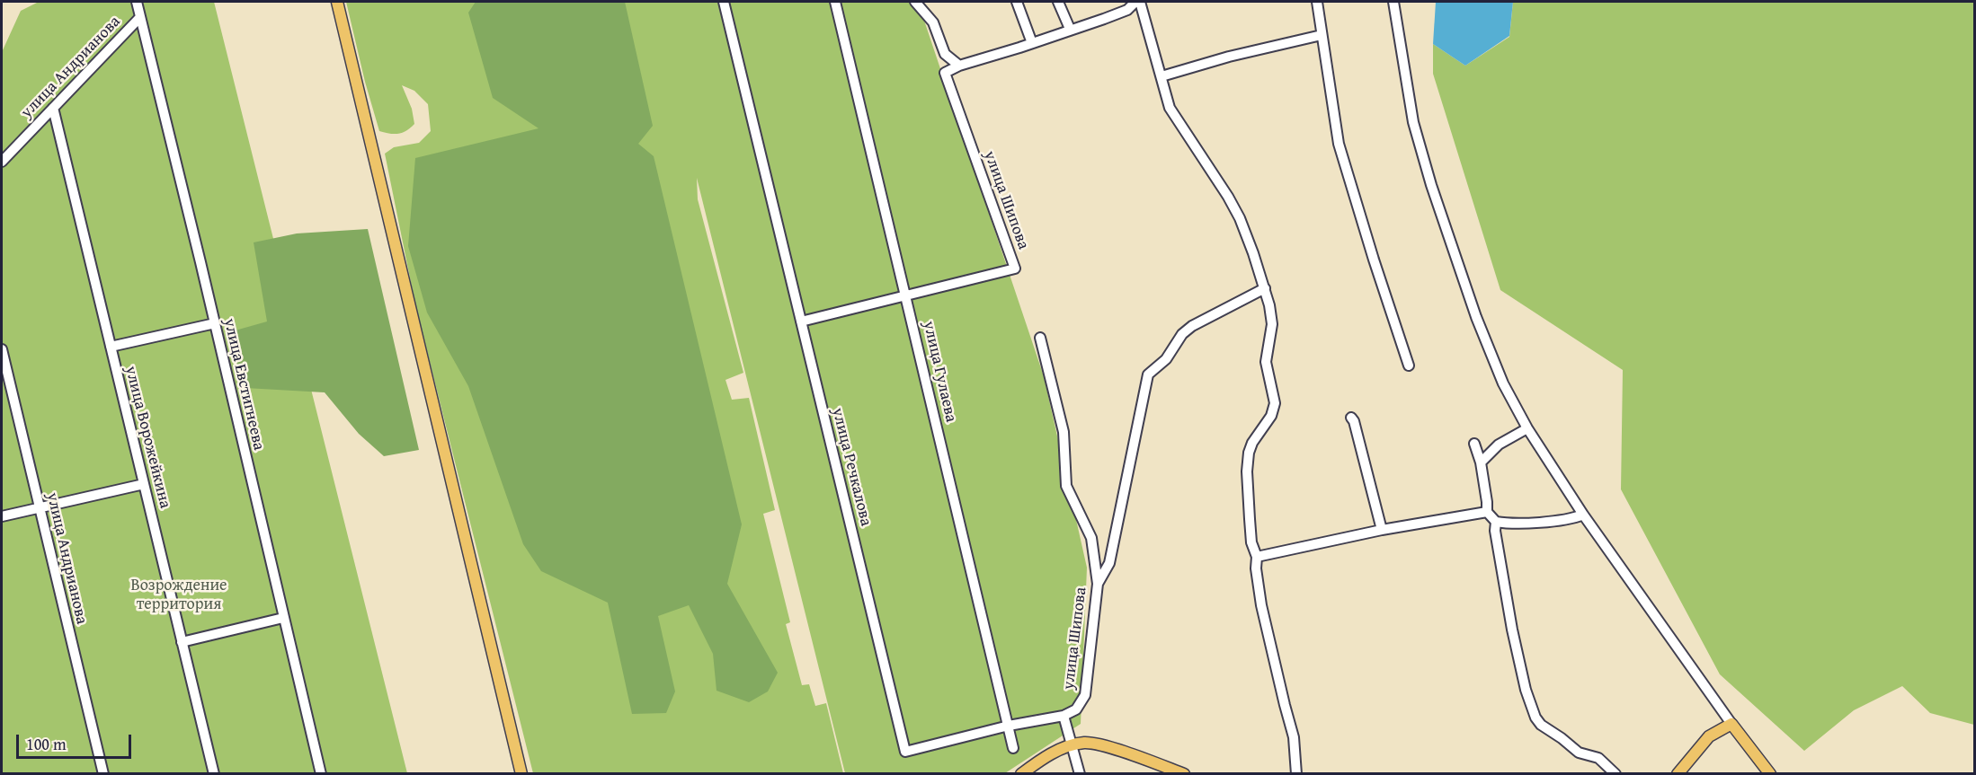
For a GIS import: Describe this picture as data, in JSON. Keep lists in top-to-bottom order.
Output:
{
  "streets": {
    "street": [
      "улица Андрианова",
      "улица Шипова",
      "улица Гулаева",
      "улица Евстигнеева",
      "улица Ворожейкина",
      "улица Речкалова"
    ]
  },
  "crossings": [
    ["улица Андрианова", "улица Евстигнеева"],
    ["улица Андрианова", "улица Ворожейкина"],
    ["улица Шипова", "улица Гулаева"],
    ["улица Шипова", "улица Речкалова"],
    ["улица Гулаева", "улица Речкалова"]
  ],
  "parks": ["Возрождение территория"],
  "scale_bar": "100 m"
}
